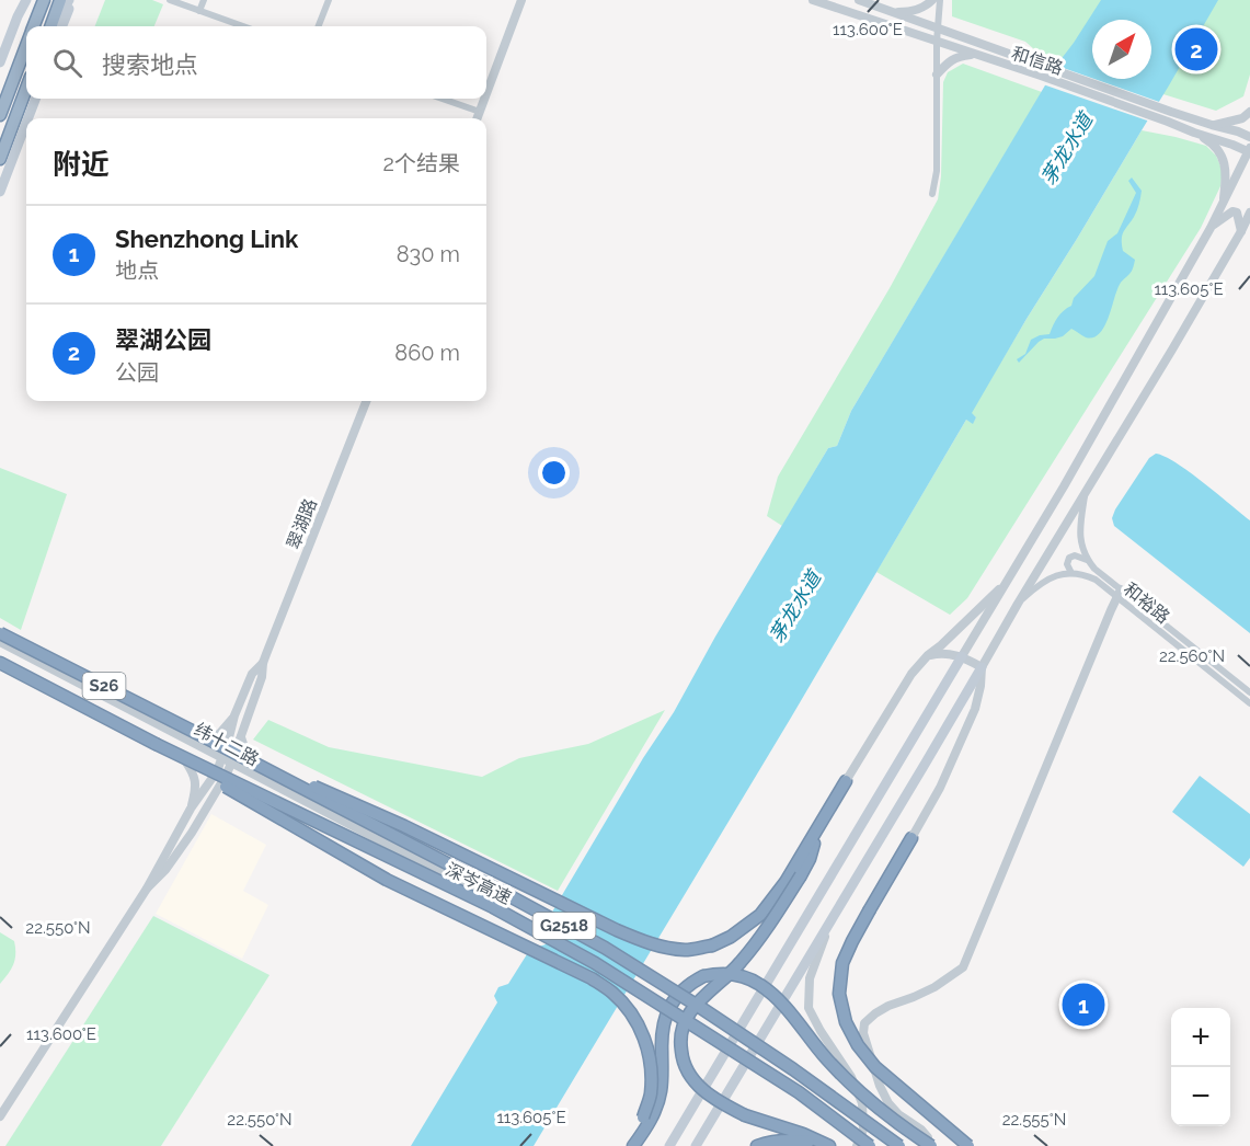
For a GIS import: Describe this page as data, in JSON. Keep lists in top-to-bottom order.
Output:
{
  "streets": {
    "highway": ["S26", "深岑高速", "G2518"],
    "street": [
      "和信路",
      "翠湖路",
      "和裕路",
      "纬十二路"
    ]
  },
  "crossings": [
    ["翠湖路", "纬十二路"],
    ["S26", "深岑高速"]
  ],
  "water": ["茅龙水道"],
  "north": "top right",
  "page": {
    "pins": ["2", "1"],
    "search": "搜索地点",
    "heading": ["附近", "2个结果"],
    "list": [
      {
        "mark": "1",
        "name": "Shenzhong Link",
        "note": "地点",
        "value": "830 m"
      },
      {
        "mark": "2",
        "name": "翠湖公园",
        "note": "公园",
        "value": "860 m"
      }
    ],
    "map_buttons": ["+", "−"]
  },
  "coordinates": [
    "113.600°E",
    "113.605°E",
    "22.560°N",
    "22.550°N",
    "22.555°N"
  ]
}
